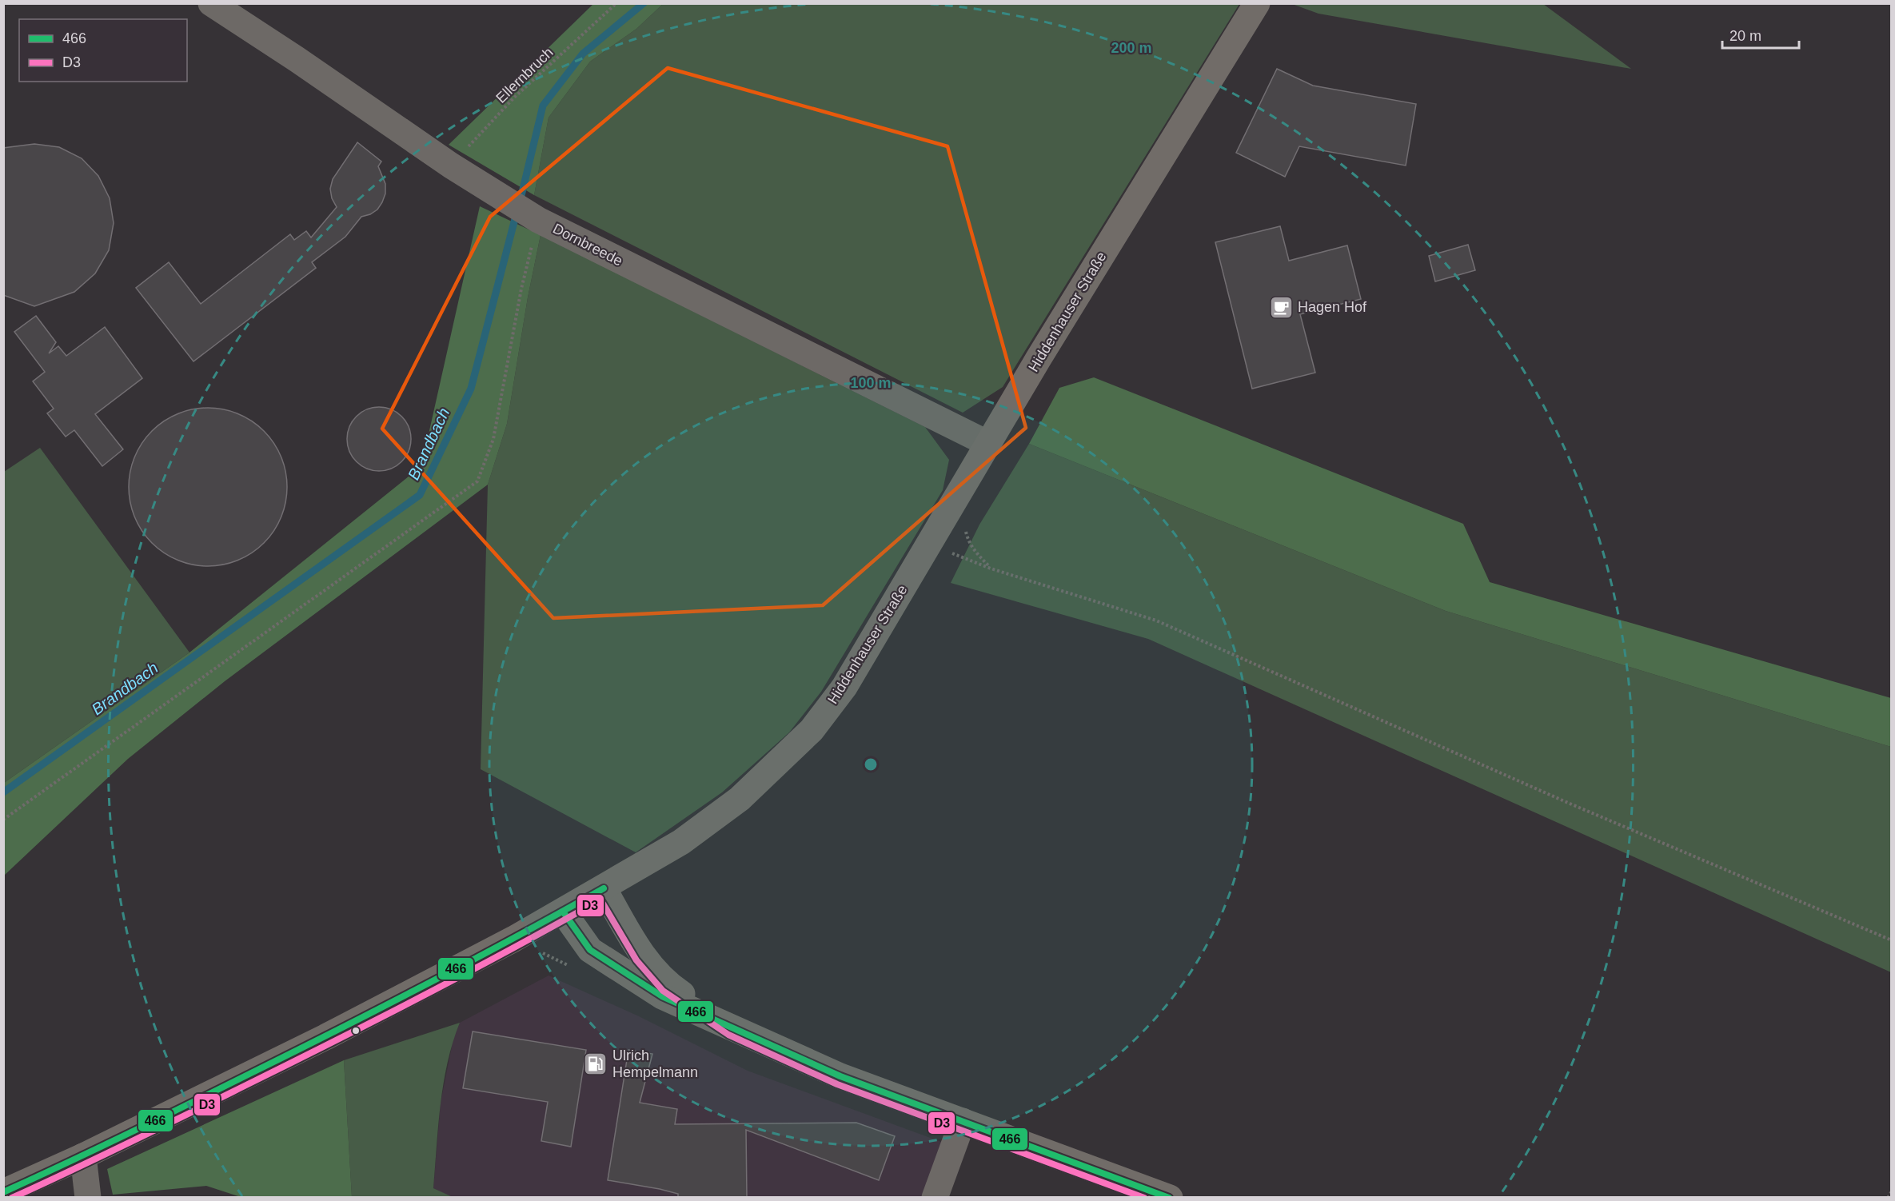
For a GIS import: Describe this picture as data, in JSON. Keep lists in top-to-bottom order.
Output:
{
  "streets": {
    "main road": ["Hiddenhauser Straße"],
    "street": ["Dornbreede"],
    "path": ["Ellernbruch"]
  },
  "crossings": [
    ["Ellernbruch", "Dornbreede"],
    ["Dornbreede", "Hiddenhauser Straße"]
  ],
  "water": ["Brandbach"],
  "places": {
    "cafe": ["Hagen Hof"],
    "fuel station": ["Ulrich Hempelmann"]
  },
  "lines": ["transit line 466", "transit line D3"],
  "legend": ["466", "D3"],
  "scale_bar": "20 m",
  "rings": ["200 m", "100 m"]
}
